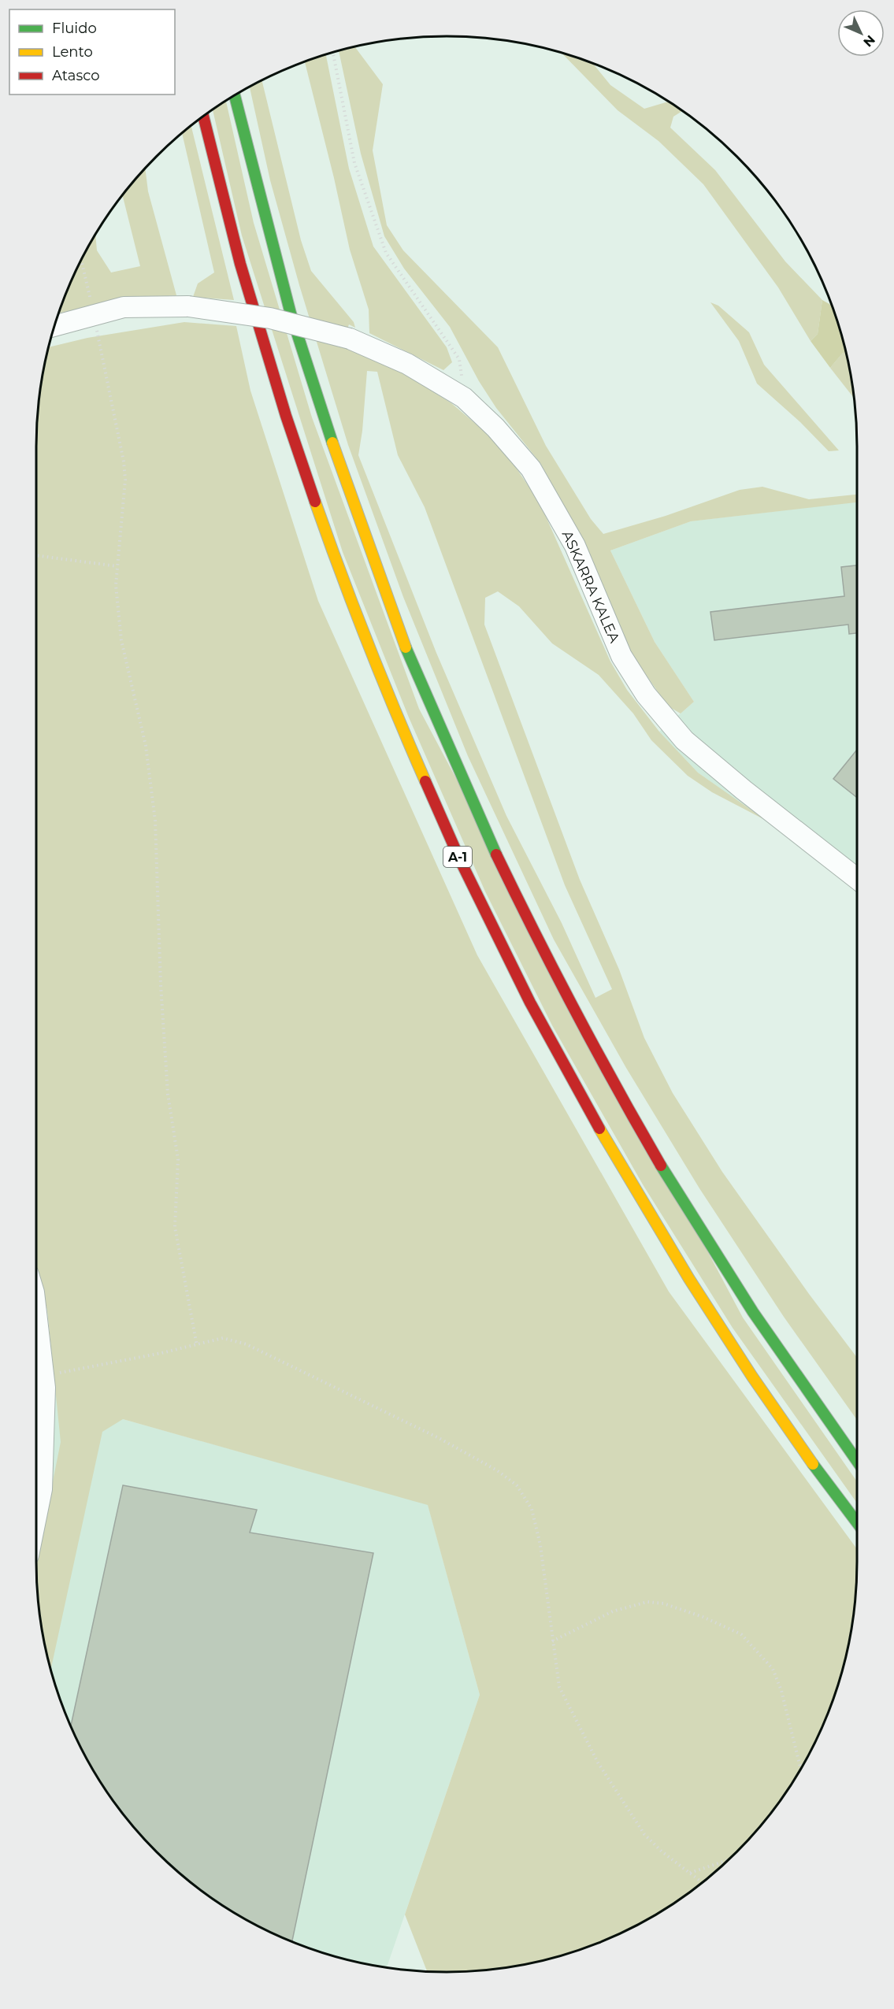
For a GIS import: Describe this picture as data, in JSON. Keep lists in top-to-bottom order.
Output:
{
  "streets": {
    "highway": ["A-1"],
    "street": ["ASKARRA KALEA"]
  },
  "legend": ["Fluido", "Lento", "Atasco"],
  "north": "bottom right"
}
